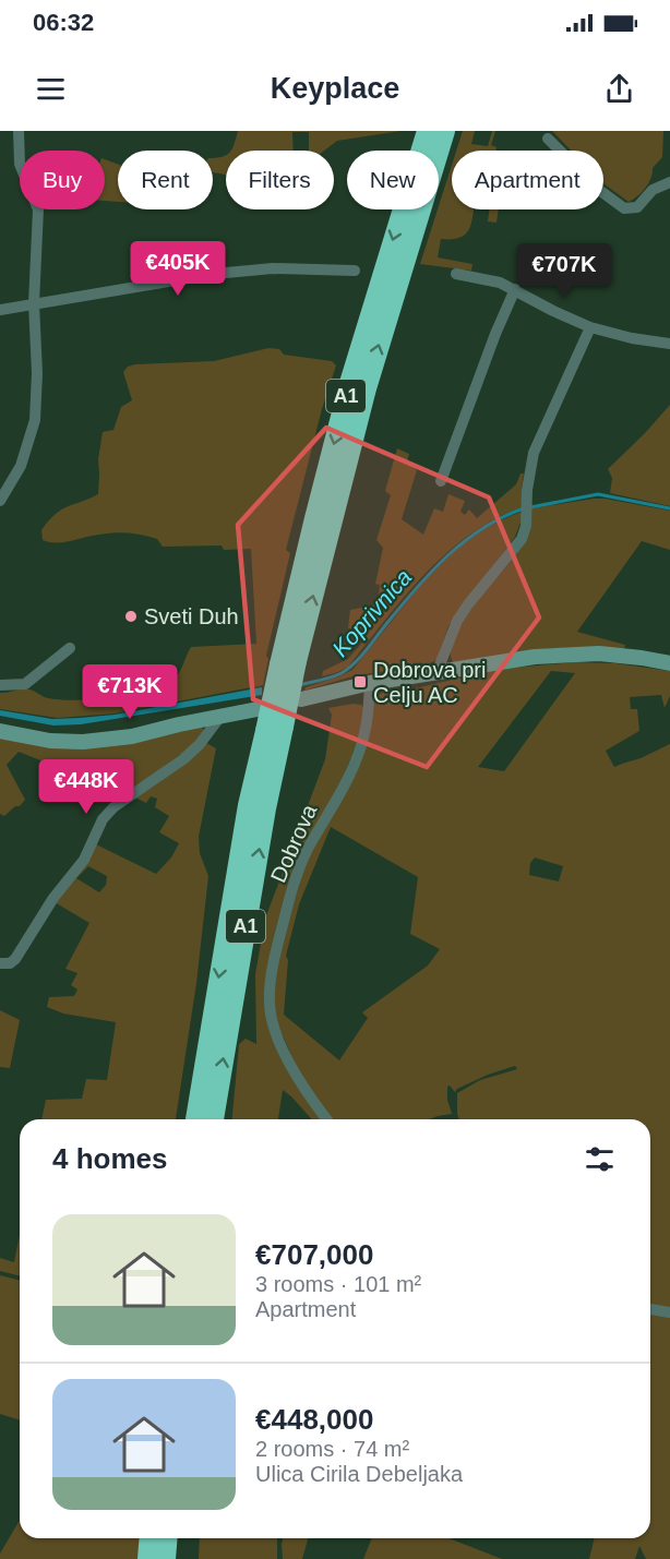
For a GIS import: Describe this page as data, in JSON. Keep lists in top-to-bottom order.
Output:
{
  "streets": {
    "highway": ["A1"],
    "street": ["Dobrova"]
  },
  "water": ["Koprivnica"],
  "places": {
    "other": ["Sveti Duh"],
    "transit": ["Dobrova pri Celju AC"]
  },
  "page": {
    "status": "06:32",
    "header": "Keyplace",
    "chip": [
      "Buy",
      "Rent",
      "Filters",
      "New",
      "Apartment"
    ],
    "price": [
      "€405K",
      "€707K",
      "€713K",
      "€448K"
    ],
    "heading": "4 homes",
    "list": [
      {
        "name": "€707,000",
        "note": "3 rooms · 101 m² · Apartment"
      },
      {
        "name": "€448,000",
        "note": "2 rooms · 74 m² · Ulica Cirila Debeljaka"
      }
    ]
  }
}
